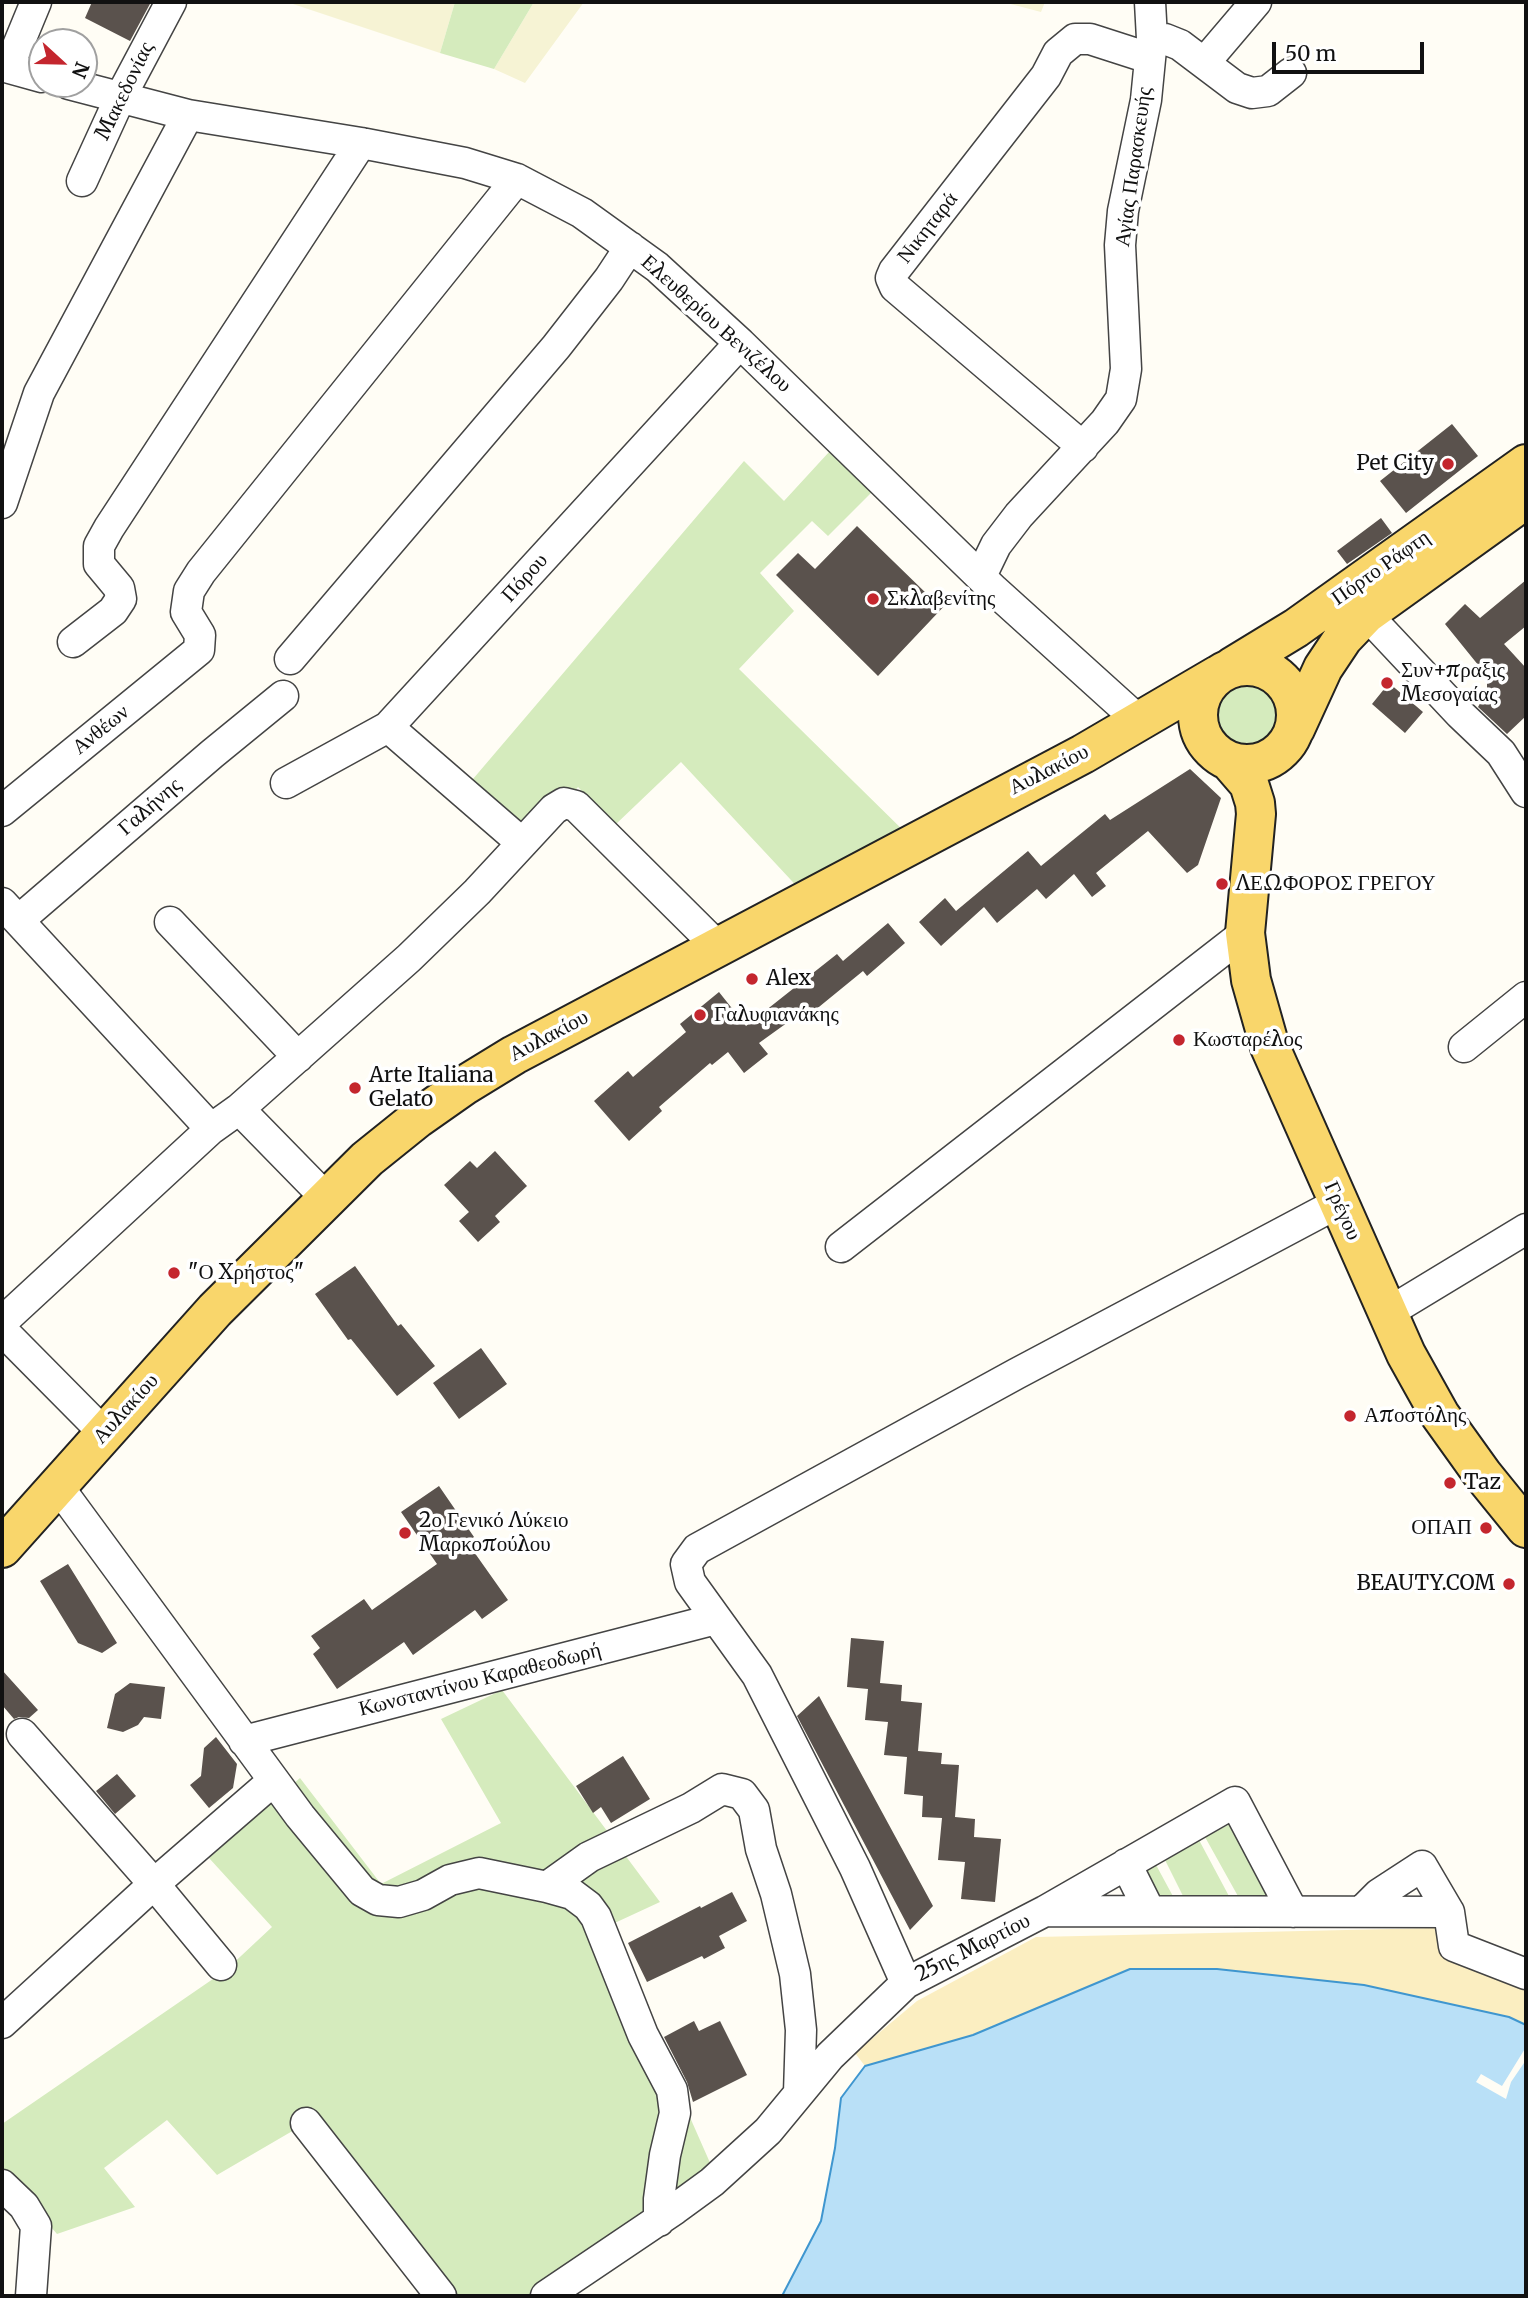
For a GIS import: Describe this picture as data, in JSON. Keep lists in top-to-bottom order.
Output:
{
  "streets": {
    "main road": ["Πόρτο Ράφτη", "Αυλακίου", "Γρέγου"],
    "street": [
      "Μακεδονίας",
      "Αγίας Παρασκευής",
      "Νικηταρά",
      "Ελευθερίου Βενιζέλου",
      "Πόρου",
      "Ανθέων",
      "Γαλήνης",
      "Κωνσταντίνου Καραθεοδωρή",
      "25ης Μαρτίου"
    ]
  },
  "crossings": [
    ["Μακεδονίας", "Ελευθερίου Βενιζέλου"],
    ["Αγίας Παρασκευής", "Νικηταρά"],
    ["Αγίας Παρασκευής", "Ελευθερίου Βενιζέλου"],
    ["Ελευθερίου Βενιζέλου", "Πόρου"],
    ["Ελευθερίου Βενιζέλου", "Ανθέων"],
    ["Ελευθερίου Βενιζέλου", "Αυλακίου"],
    ["Πόρτο Ράφτη", "Αυλακίου"],
    ["Πόρτο Ράφτη", "Γρέγου"],
    ["Αυλακίου", "Γρέγου"]
  ],
  "places": [
    "Pet City",
    "Σκλαβενίτης",
    "Συν+πραξις Μεσογαίας",
    "ΛΕΩΦΟΡΟΣ ΓΡΕΓΟΥ",
    "Alex",
    "Γαλυφιανάκης",
    "Κωσταρέλος",
    "Arte Italiana Gelato",
    "\"Ο Χρήστος\"",
    "Αποστόλης",
    "Taz",
    "ΟΠΑΠ",
    "2ο Γενικό Λύκειο Μαρκοπούλου",
    "BEAUTY.COM"
  ],
  "scale_bar": "50 m",
  "north": "right"
}
